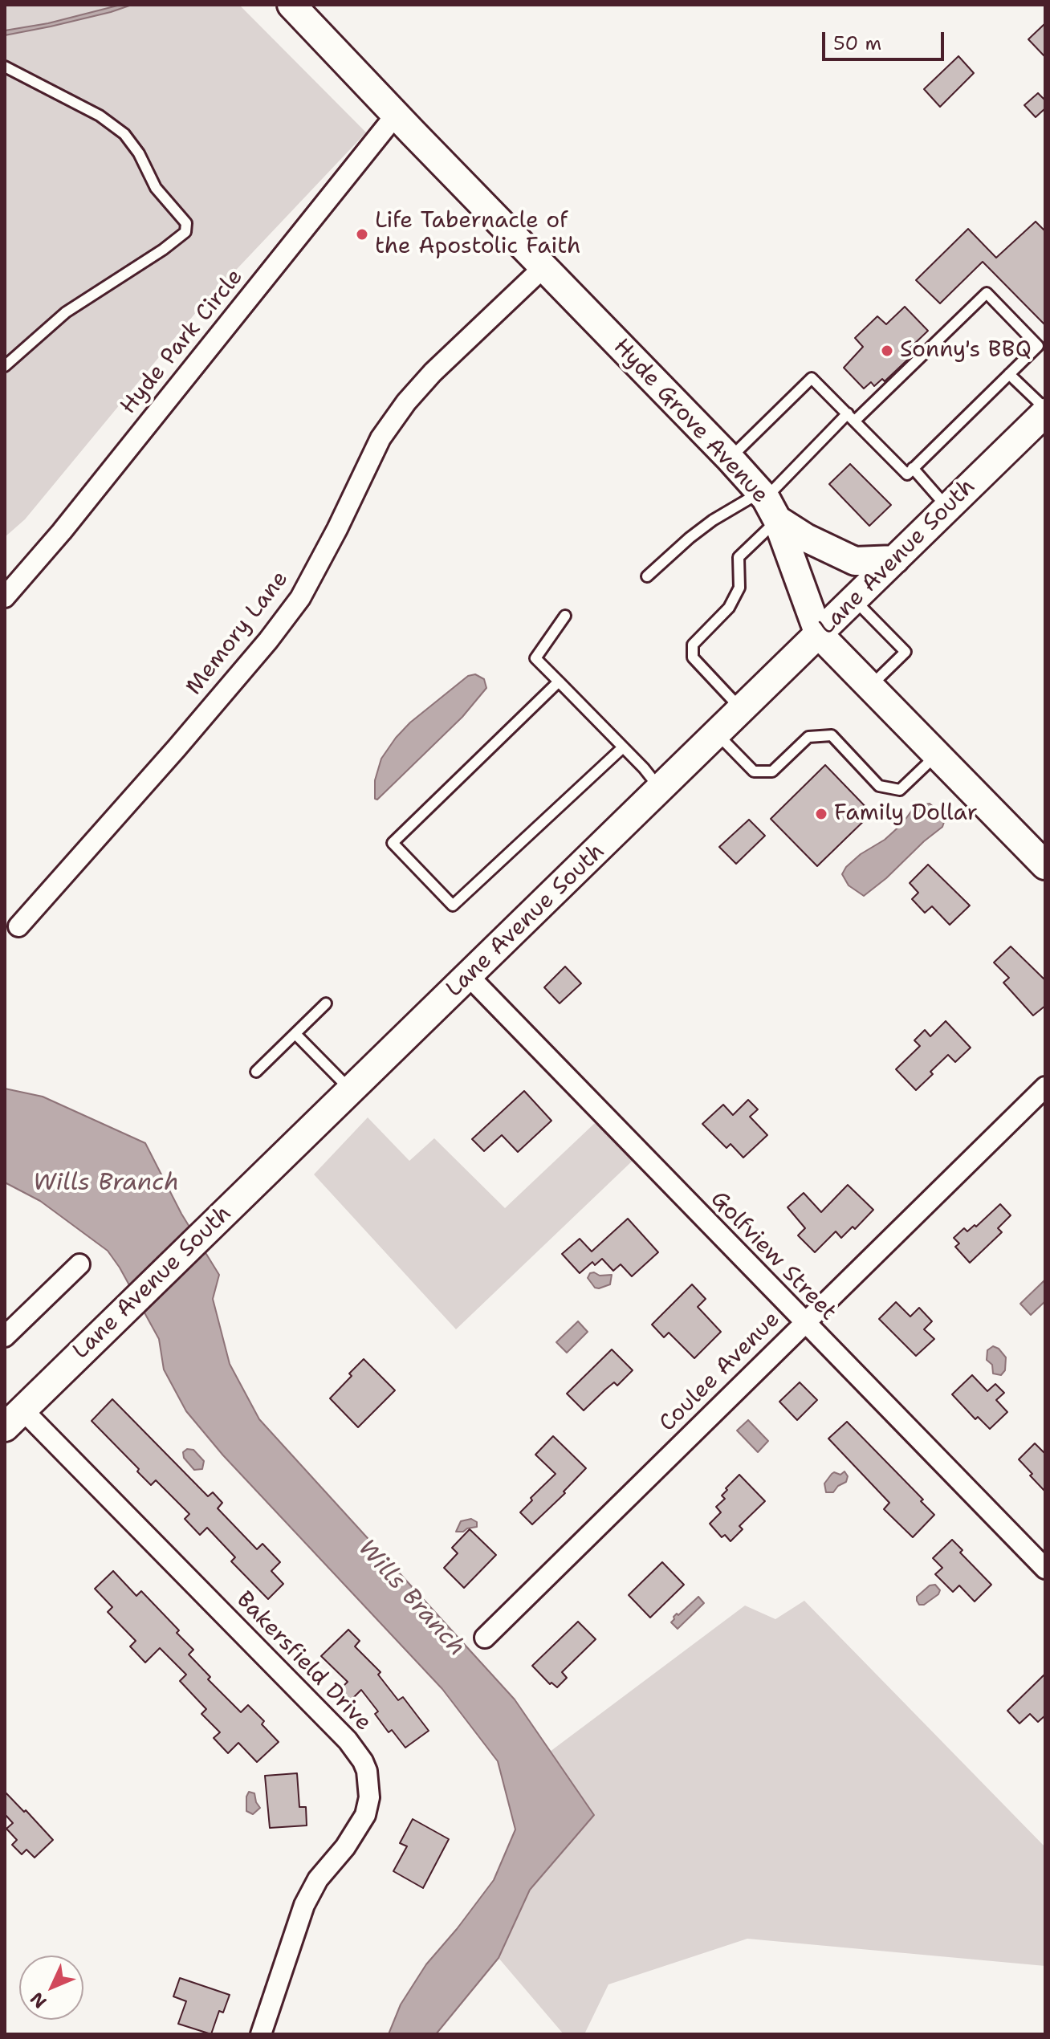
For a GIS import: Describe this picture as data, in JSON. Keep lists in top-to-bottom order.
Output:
{
  "streets": {
    "main road": ["Hyde Grove Avenue", "Lane Avenue South"],
    "street": [
      "Hyde Park Circle",
      "Memory Lane",
      "Golfview Street",
      "Coulee Avenue",
      "Bakersfield Drive"
    ]
  },
  "crossings": [
    ["Hyde Park Circle", "Hyde Grove Avenue"],
    ["Hyde Grove Avenue", "Lane Avenue South"],
    ["Hyde Grove Avenue", "Memory Lane"],
    ["Lane Avenue South", "Golfview Street"],
    ["Lane Avenue South", "Bakersfield Drive"],
    ["Golfview Street", "Coulee Avenue"]
  ],
  "water": ["Wills Branch"],
  "places": ["Life Tabernacle of the Apostolic Faith", "Sonny's BBQ", "Family Dollar"],
  "scale_bar": "50 m",
  "north": "bottom left"
}
